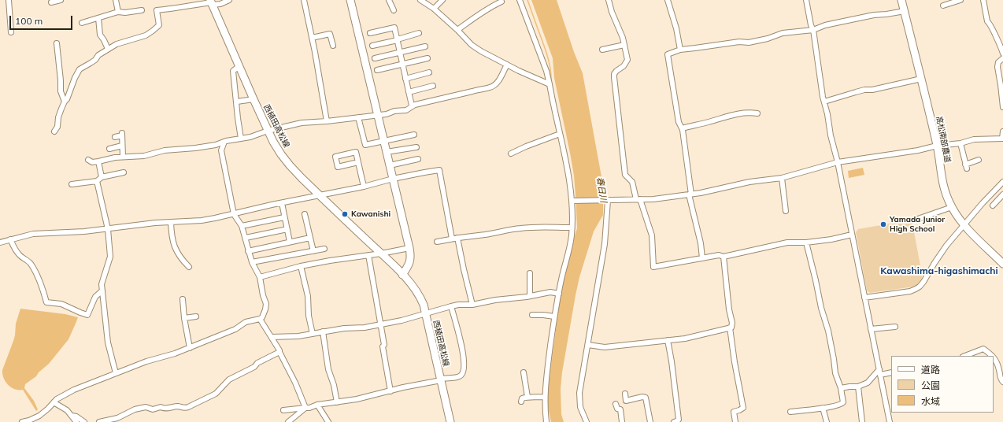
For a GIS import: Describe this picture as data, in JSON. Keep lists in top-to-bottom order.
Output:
{
  "streets": {
    "main road": ["西植田高松線", "高松南部農道"]
  },
  "districts": ["Kawashima-higashimachi"],
  "water": ["春日川"],
  "places": ["Kawanishi", "Yamada Junior High School"],
  "legend": ["道路", "公園", "水域"],
  "scale_bar": "100 m"
}
